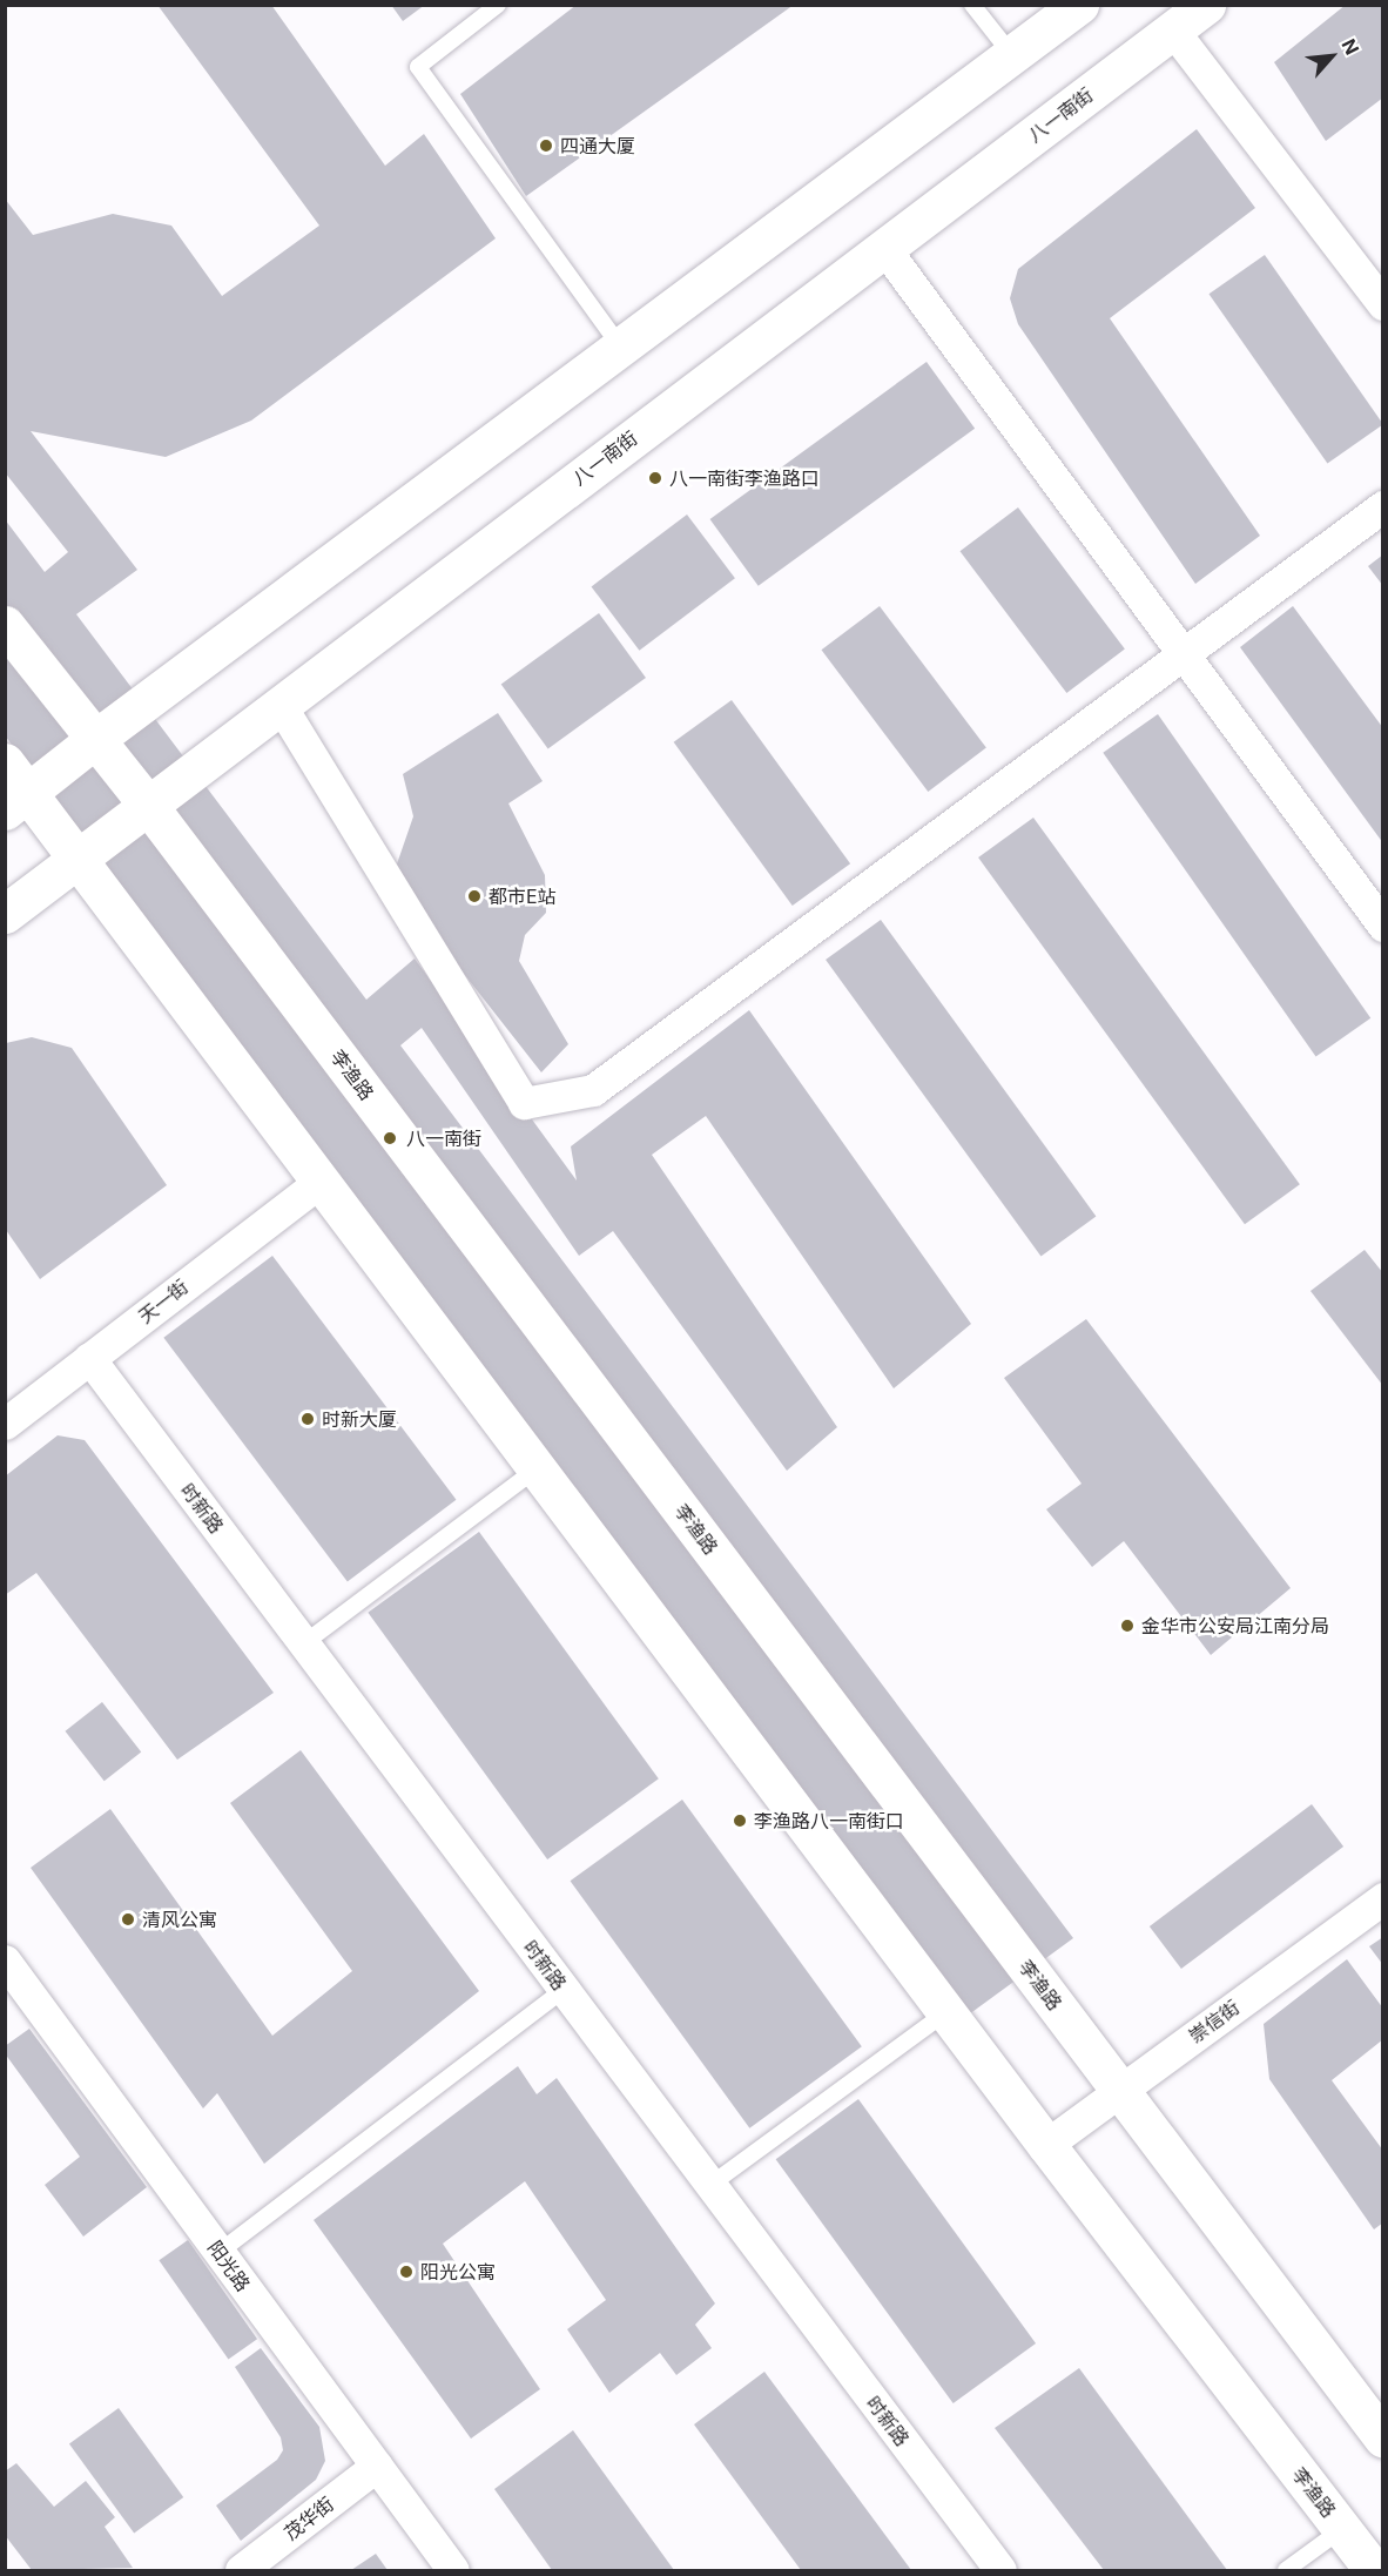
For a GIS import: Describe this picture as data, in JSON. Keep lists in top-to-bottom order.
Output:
{
  "streets": {
    "main road": ["八一南街", "李渔路"],
    "street": [
      "天一街",
      "时新路",
      "崇信街",
      "阳光路",
      "茂华街"
    ]
  },
  "crossings": [
    ["八一南街", "李渔路"],
    ["李渔路", "天一街"],
    ["李渔路", "崇信街"],
    ["天一街", "时新路"],
    ["阳光路", "茂华街"]
  ],
  "places": [
    "四通大厦",
    "八一南街李渔路口",
    "都市E站",
    "八一南街",
    "时新大厦",
    "金华市公安局江南分局",
    "李渔路八一南街口",
    "清风公寓",
    "阳光公寓"
  ],
  "north": "top right"
}
